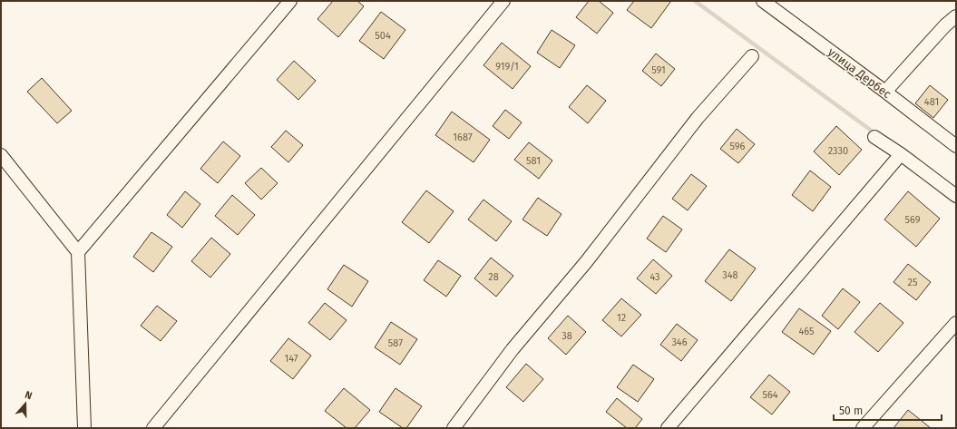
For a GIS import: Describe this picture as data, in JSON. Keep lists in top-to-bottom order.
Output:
{
  "streets": {
    "street": ["улица Дербес"]
  },
  "house_numbers": [
    "504",
    "919/1",
    "591",
    "481",
    "1687",
    "596",
    "2330",
    "581",
    "569",
    "348",
    "28",
    "43",
    "25",
    "12",
    "465",
    "38",
    "346",
    "587",
    "147",
    "564"
  ],
  "scale_bar": "50 m",
  "north": "top"
}
